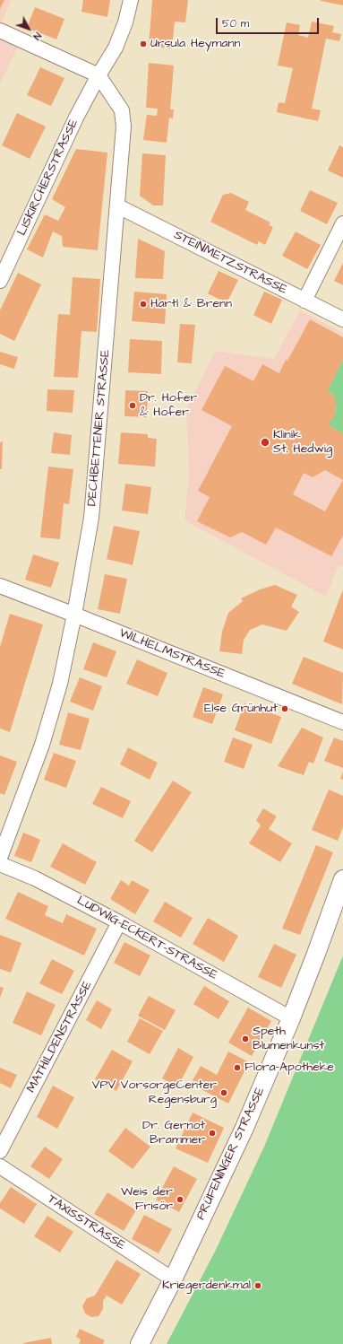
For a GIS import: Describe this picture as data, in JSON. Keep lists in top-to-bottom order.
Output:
{
  "streets": {
    "street": [
      "LISKIRCHERSTRASSE",
      "STEINMETZSTRASSE",
      "DECHBETTENER STRASSE",
      "WILHELMSTRASSE",
      "LUDWIG-ECKERT-STRASSE",
      "MATHILDENSTRASSE",
      "PRÜFENINGER STRASSE",
      "TAXISSTRASSE"
    ]
  },
  "crossings": [
    ["LISKIRCHERSTRASSE", "DECHBETTENER STRASSE"],
    ["STEINMETZSTRASSE", "DECHBETTENER STRASSE"],
    ["DECHBETTENER STRASSE", "WILHELMSTRASSE"],
    ["LUDWIG-ECKERT-STRASSE", "MATHILDENSTRASSE"],
    ["LUDWIG-ECKERT-STRASSE", "PRÜFENINGER STRASSE"],
    ["PRÜFENINGER STRASSE", "TAXISSTRASSE"]
  ],
  "places": [
    "Ursula Heymann",
    "Hartl & Brenn",
    "Dr. Hofer & Hofer",
    "Klinik St. Hedwig",
    "Else Grünhut",
    "Speth Blumenkunst",
    "Flora-Apotheke",
    "VPV VorsorgeCenter Regensburg",
    "Dr. Gernot Brammer",
    "Weis der Frisör",
    "Kriegerdenkmal"
  ],
  "scale_bar": "50 m",
  "north": "bottom right"
}
